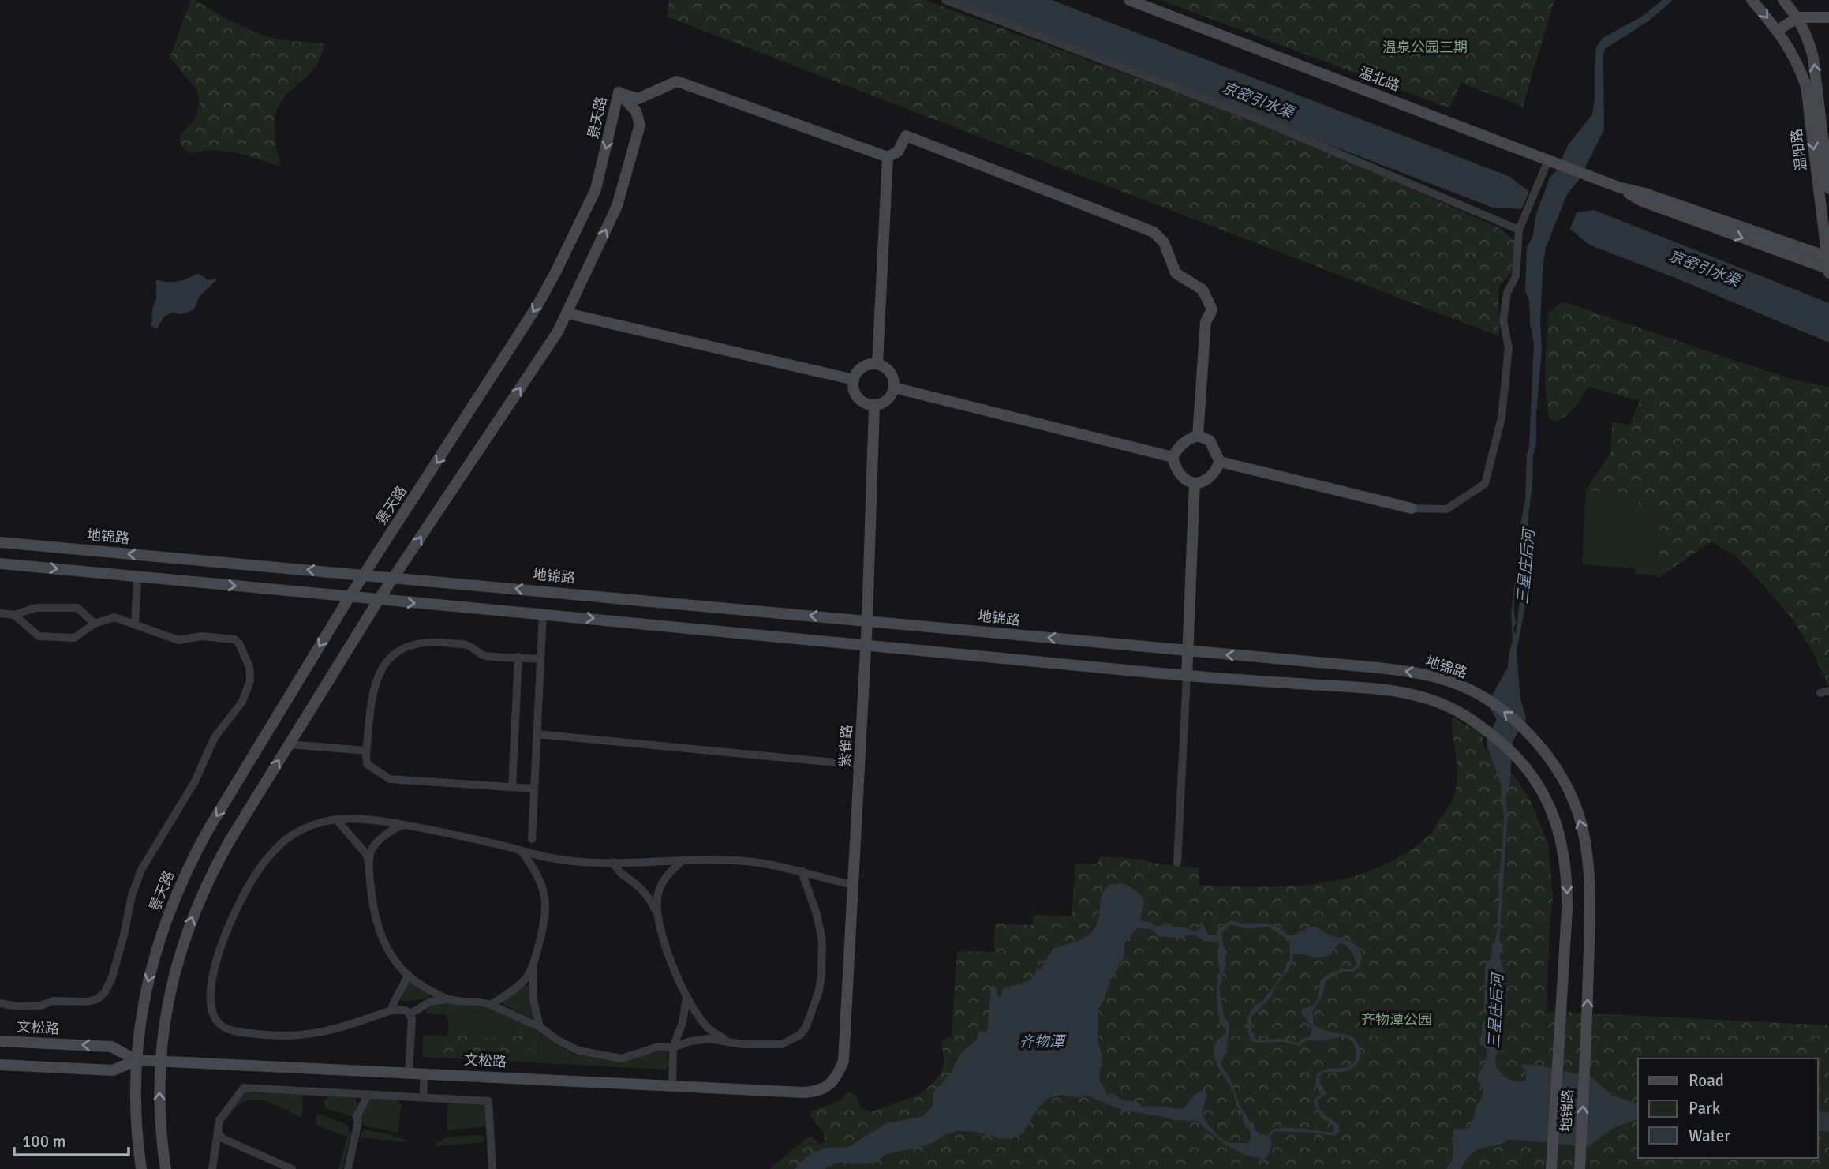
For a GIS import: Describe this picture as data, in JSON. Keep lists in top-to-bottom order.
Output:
{
  "streets": {
    "street": [
      "温北路",
      "景天路",
      "温阳路",
      "地锦路",
      "紫雀路",
      "文松路"
    ]
  },
  "crossings": [
    ["温北路", "温阳路"],
    ["景天路", "地锦路"],
    ["景天路", "文松路"],
    ["地锦路", "紫雀路"],
    ["紫雀路", "文松路"]
  ],
  "water": ["京密引水渠", "三星庄后河", "齐物潭"],
  "parks": ["温泉公园三期", "齐物潭公园"],
  "legend": ["Road", "Park", "Water"],
  "scale_bar": "100 m"
}
